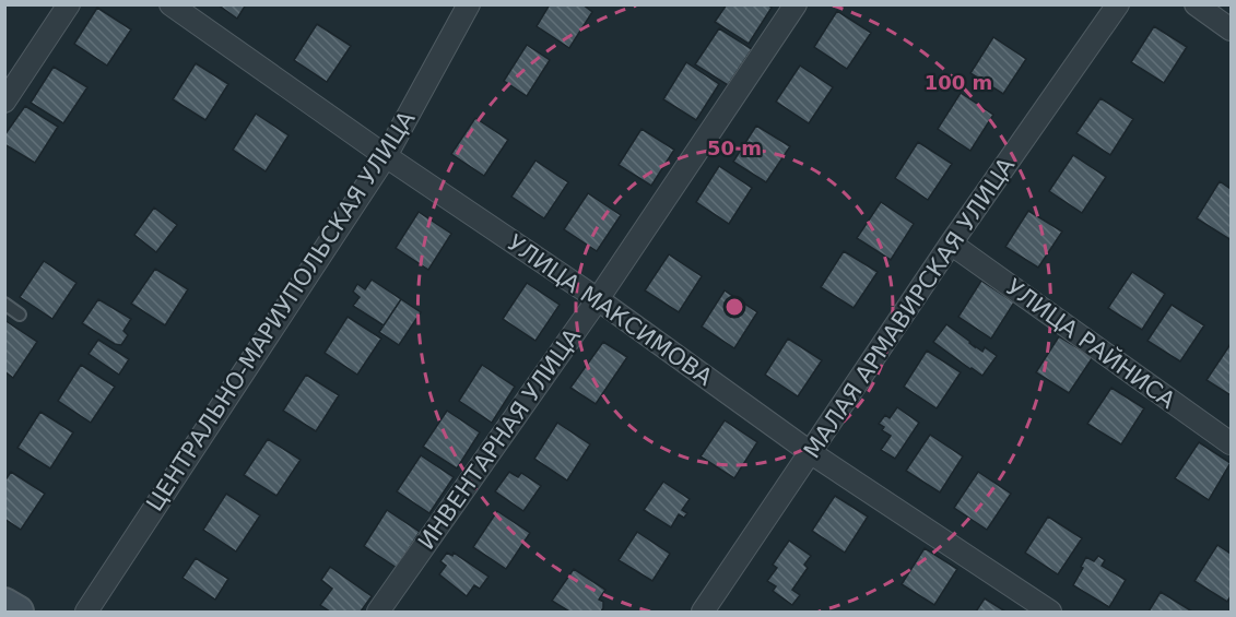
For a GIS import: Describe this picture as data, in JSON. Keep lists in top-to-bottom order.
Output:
{
  "streets": {
    "street": [
      "МАЛАЯ АРМАВИРСКАЯ УЛИЦА",
      "УЛИЦА МАКСИМОВА",
      "ЦЕНТРАЛЬНО-МАРИУПОЛЬСКАЯ УЛИЦА",
      "УЛИЦА РАЙНИСА",
      "ИНВЕНТАРНАЯ УЛИЦА"
    ]
  },
  "crossings": [
    ["МАЛАЯ АРМАВИРСКАЯ УЛИЦА", "УЛИЦА МАКСИМОВА"],
    ["МАЛАЯ АРМАВИРСКАЯ УЛИЦА", "УЛИЦА РАЙНИСА"],
    ["УЛИЦА МАКСИМОВА", "ЦЕНТРАЛЬНО-МАРИУПОЛЬСКАЯ УЛИЦА"],
    ["УЛИЦА МАКСИМОВА", "ИНВЕНТАРНАЯ УЛИЦА"]
  ],
  "rings": ["100 m", "50 m"]
}
